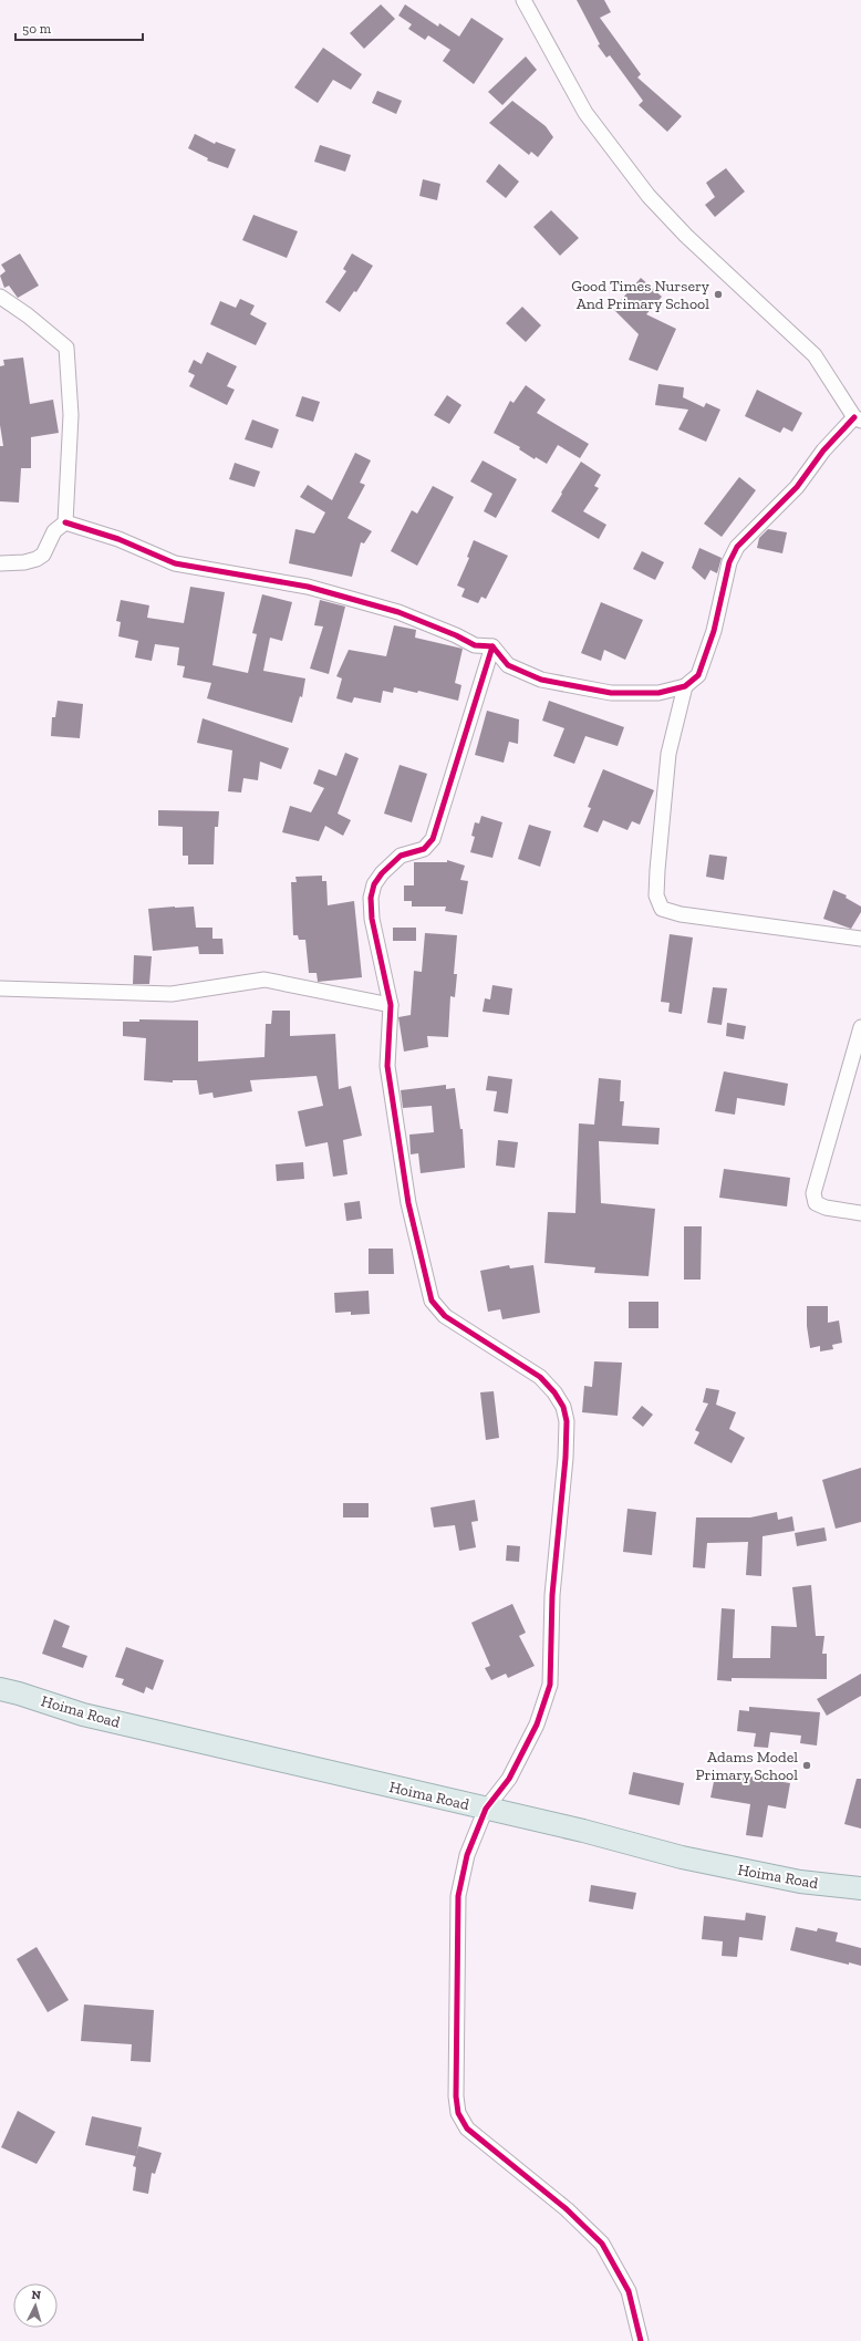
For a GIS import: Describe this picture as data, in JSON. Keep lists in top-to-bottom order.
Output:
{
  "streets": {
    "main road": ["Hoima Road"]
  },
  "places": ["Good Times Nursery And Primary School", "Adams Model Primary School"],
  "scale_bar": "50 m",
  "north": "top"
}
